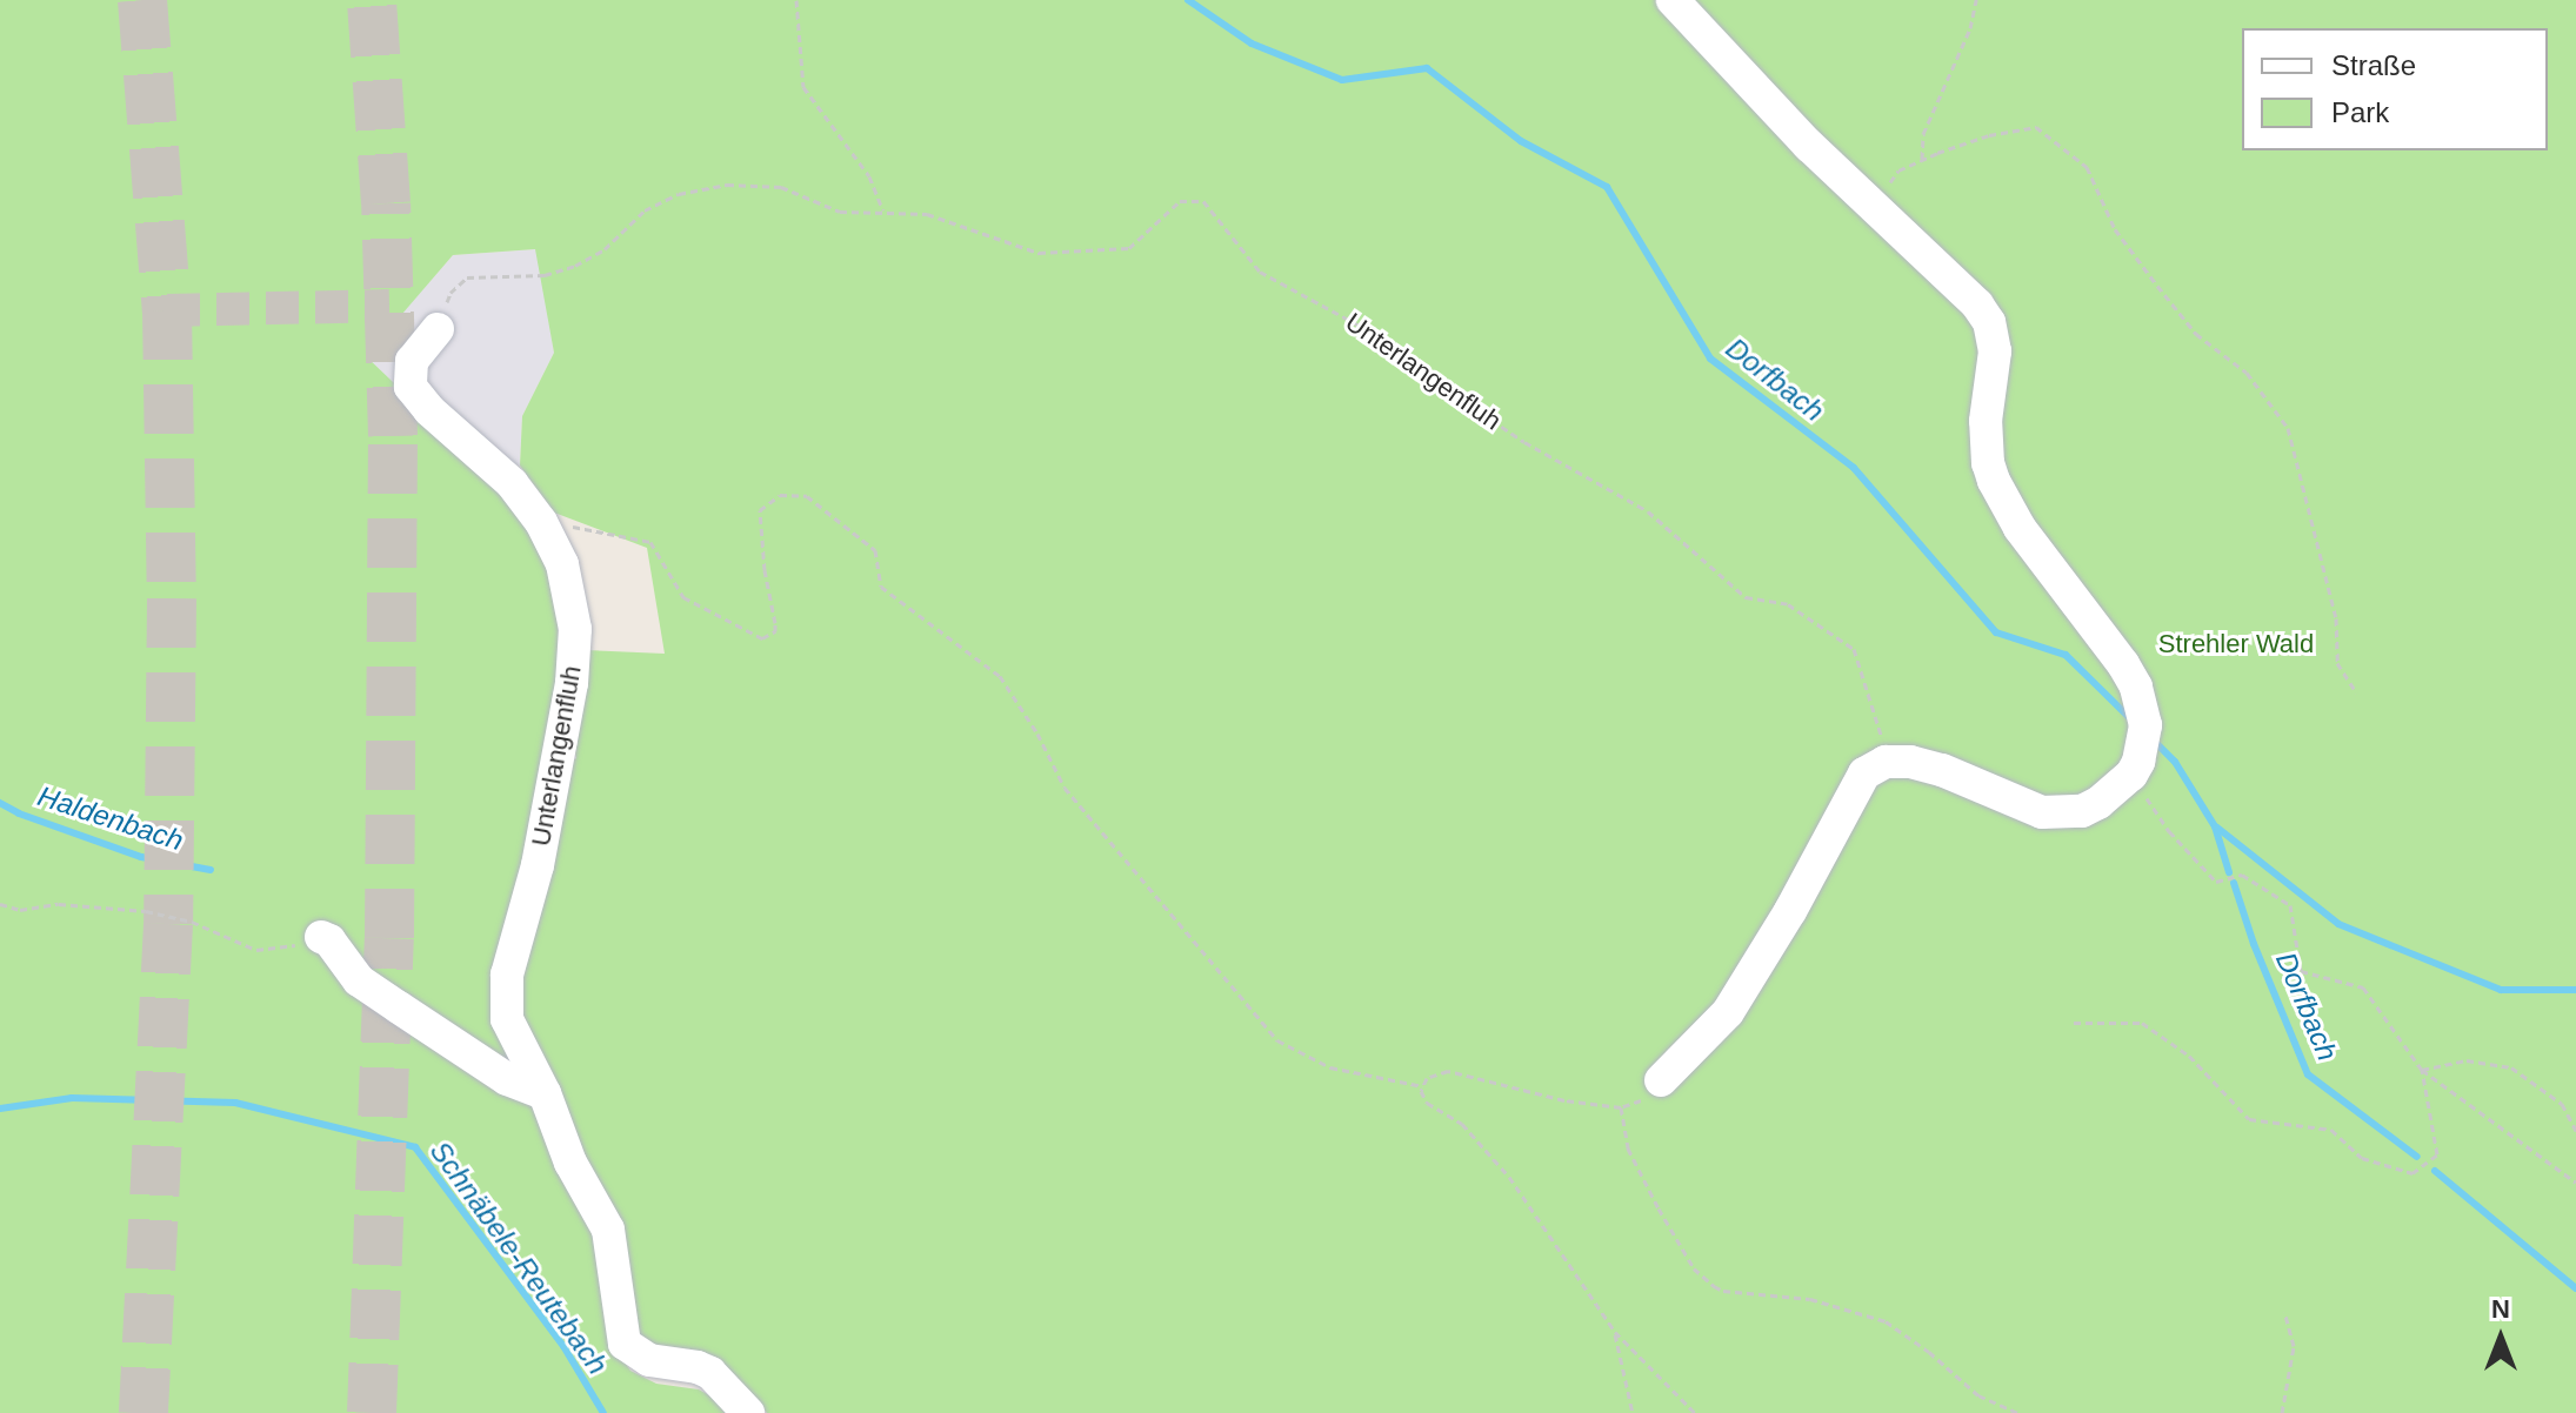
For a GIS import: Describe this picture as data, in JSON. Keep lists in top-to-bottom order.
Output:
{
  "streets": {
    "street": ["Unterlangenfluh"]
  },
  "water": ["Dorfbach", "Haldenbach", "Schnäbele-Reutebach"],
  "parks": ["Strehler Wald"],
  "legend": ["Straße", "Park"],
  "north": "top"
}
